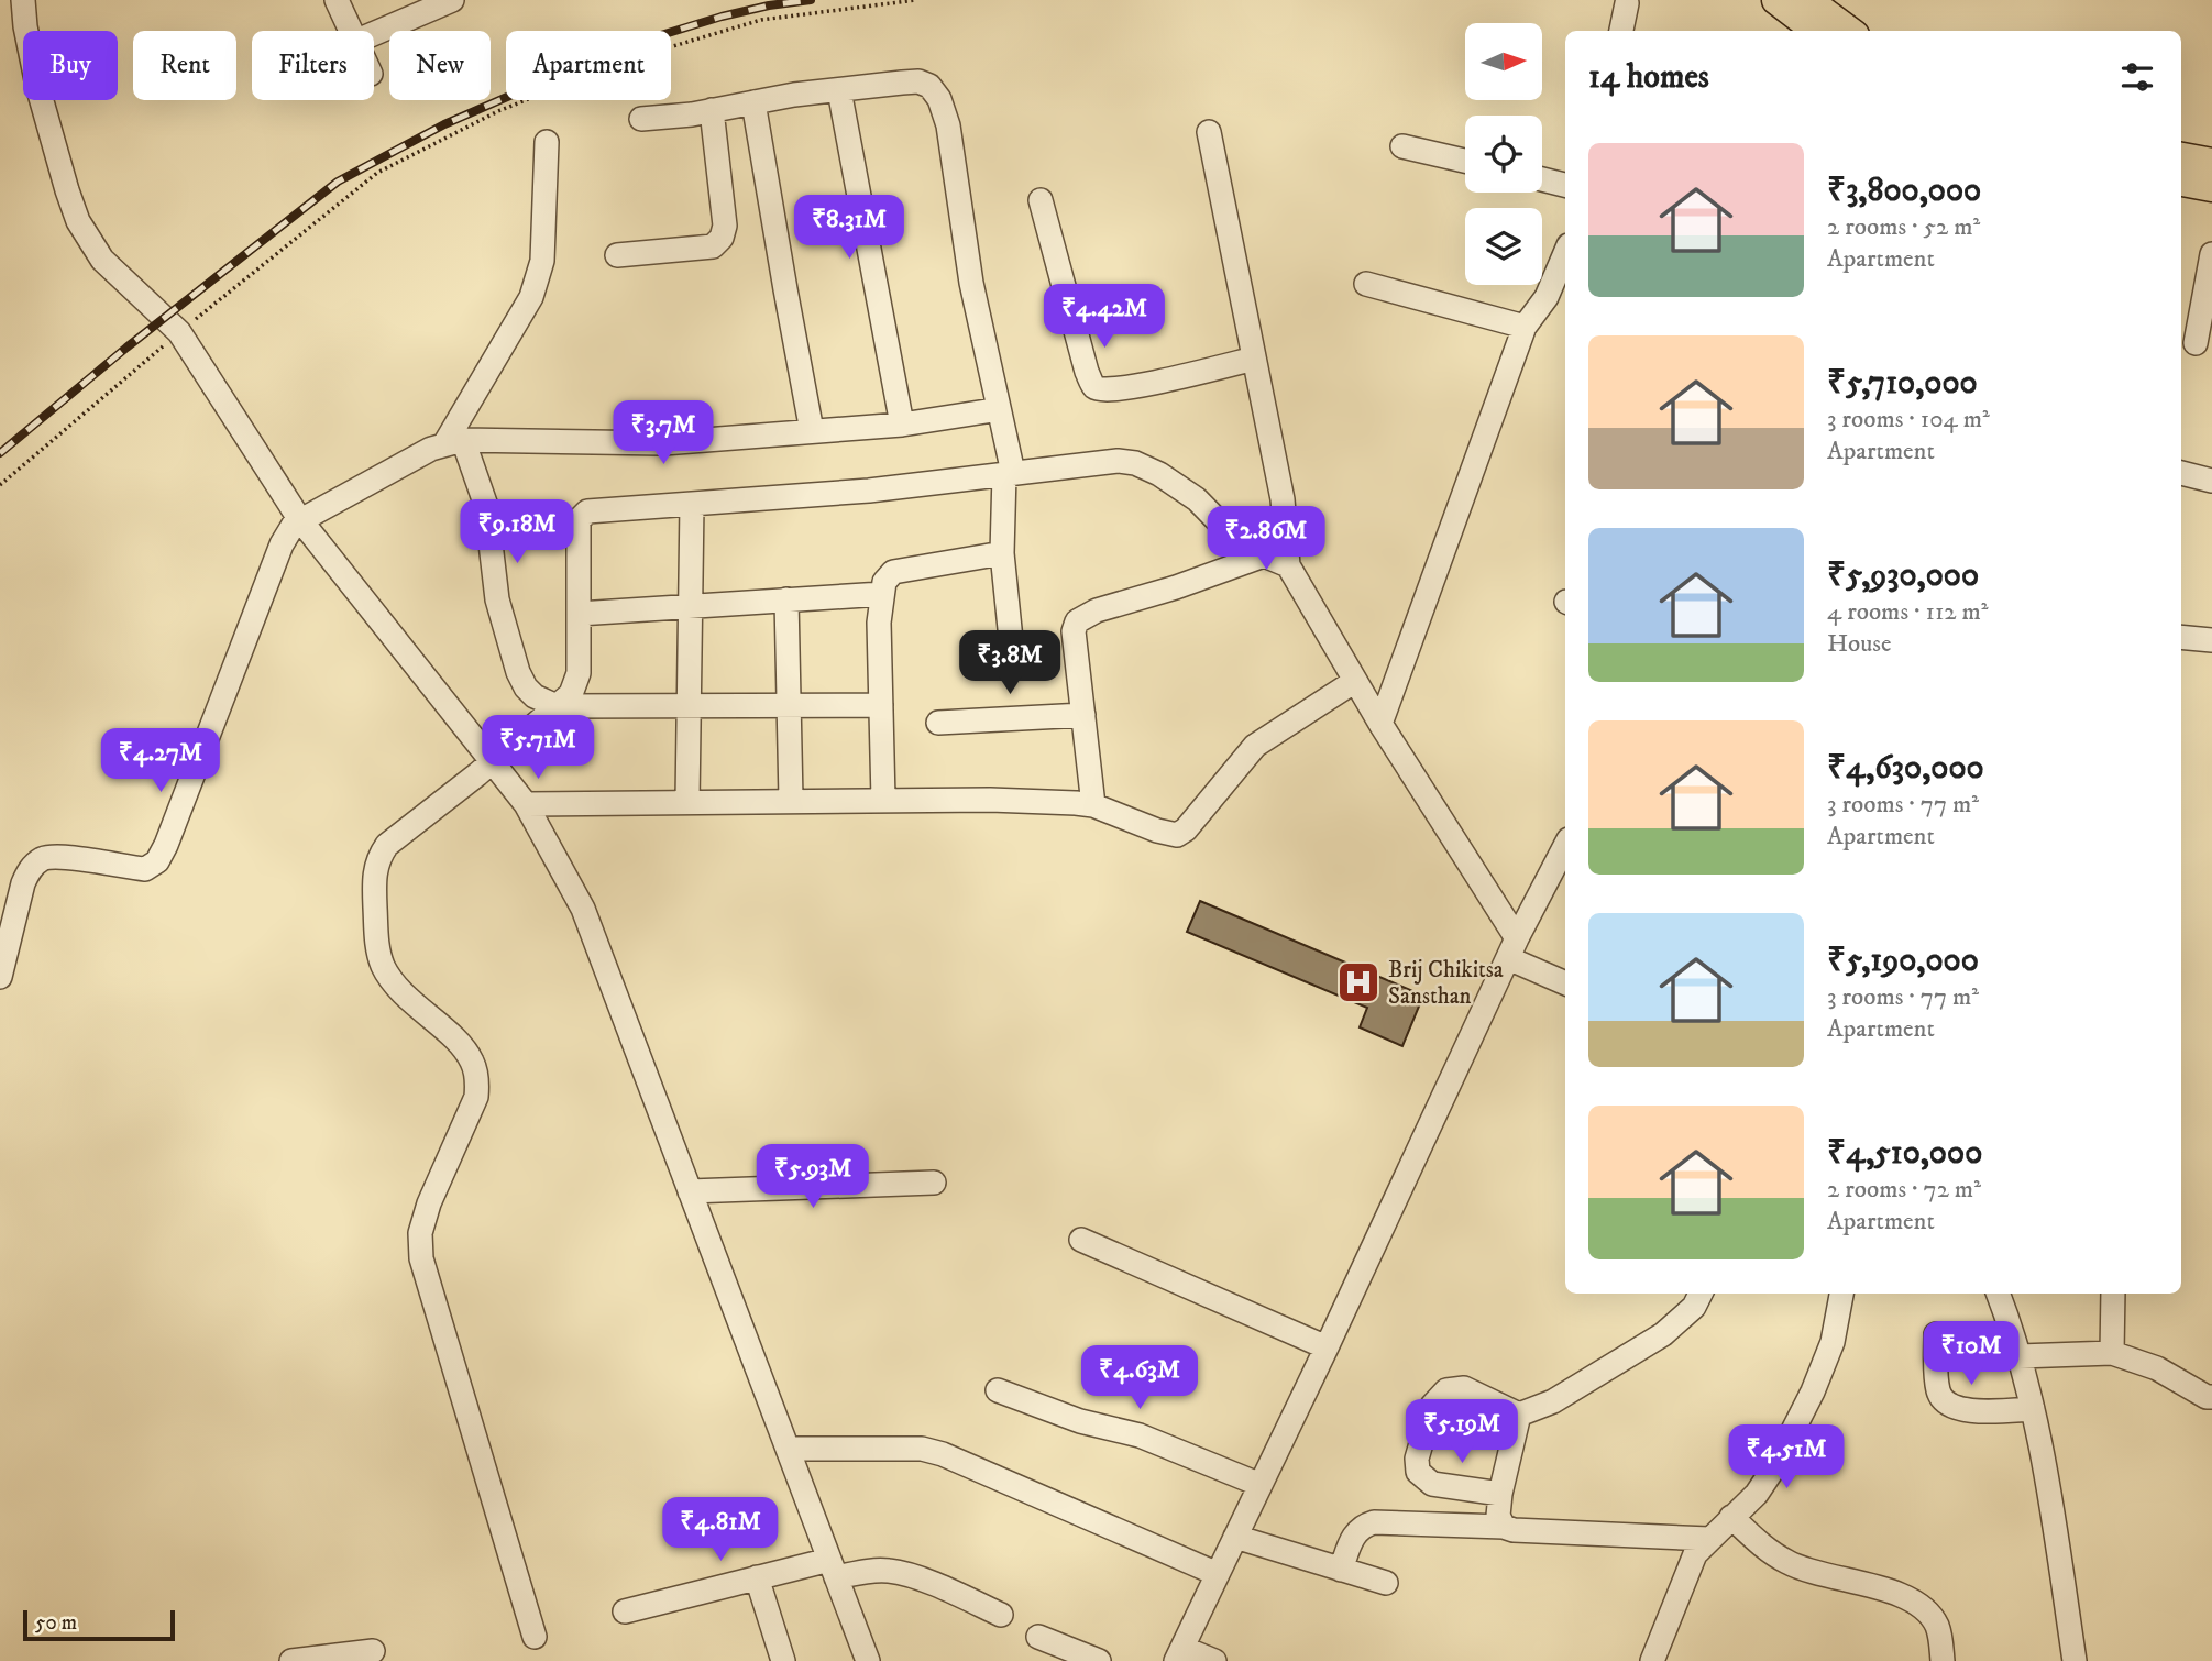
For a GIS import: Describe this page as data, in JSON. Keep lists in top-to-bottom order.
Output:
{
  "places": {
    "hospital": ["Brij Chikitsa Sansthan"]
  },
  "scale_bar": "50 m",
  "north": "right",
  "page": {
    "chip": [
      "Buy",
      "Rent",
      "Filters",
      "New",
      "Apartment"
    ],
    "heading": "14 homes",
    "list": [
      {
        "name": "₹3,800,000",
        "note": "2 rooms · 52 m² · Apartment"
      },
      {
        "name": "₹5,710,000",
        "note": "3 rooms · 104 m² · Apartment"
      },
      {
        "name": "₹5,930,000",
        "note": "4 rooms · 112 m² · House"
      },
      {
        "name": "₹4,630,000",
        "note": "3 rooms · 77 m² · Apartment"
      },
      {
        "name": "₹5,190,000",
        "note": "3 rooms · 77 m² · Apartment"
      },
      {
        "name": "₹4,510,000",
        "note": "2 rooms · 72 m² · Apartment"
      }
    ],
    "price": [
      "₹8.31M",
      "₹4.42M",
      "₹3.7M",
      "₹9.18M",
      "₹2.86M",
      "₹3.8M",
      "₹5.71M",
      "₹4.27M",
      "₹5.93M",
      "₹10M",
      "₹4.63M",
      "₹5.19M",
      "₹4.51M",
      "₹4.81M"
    ],
    "scale": "50 m"
  }
}
